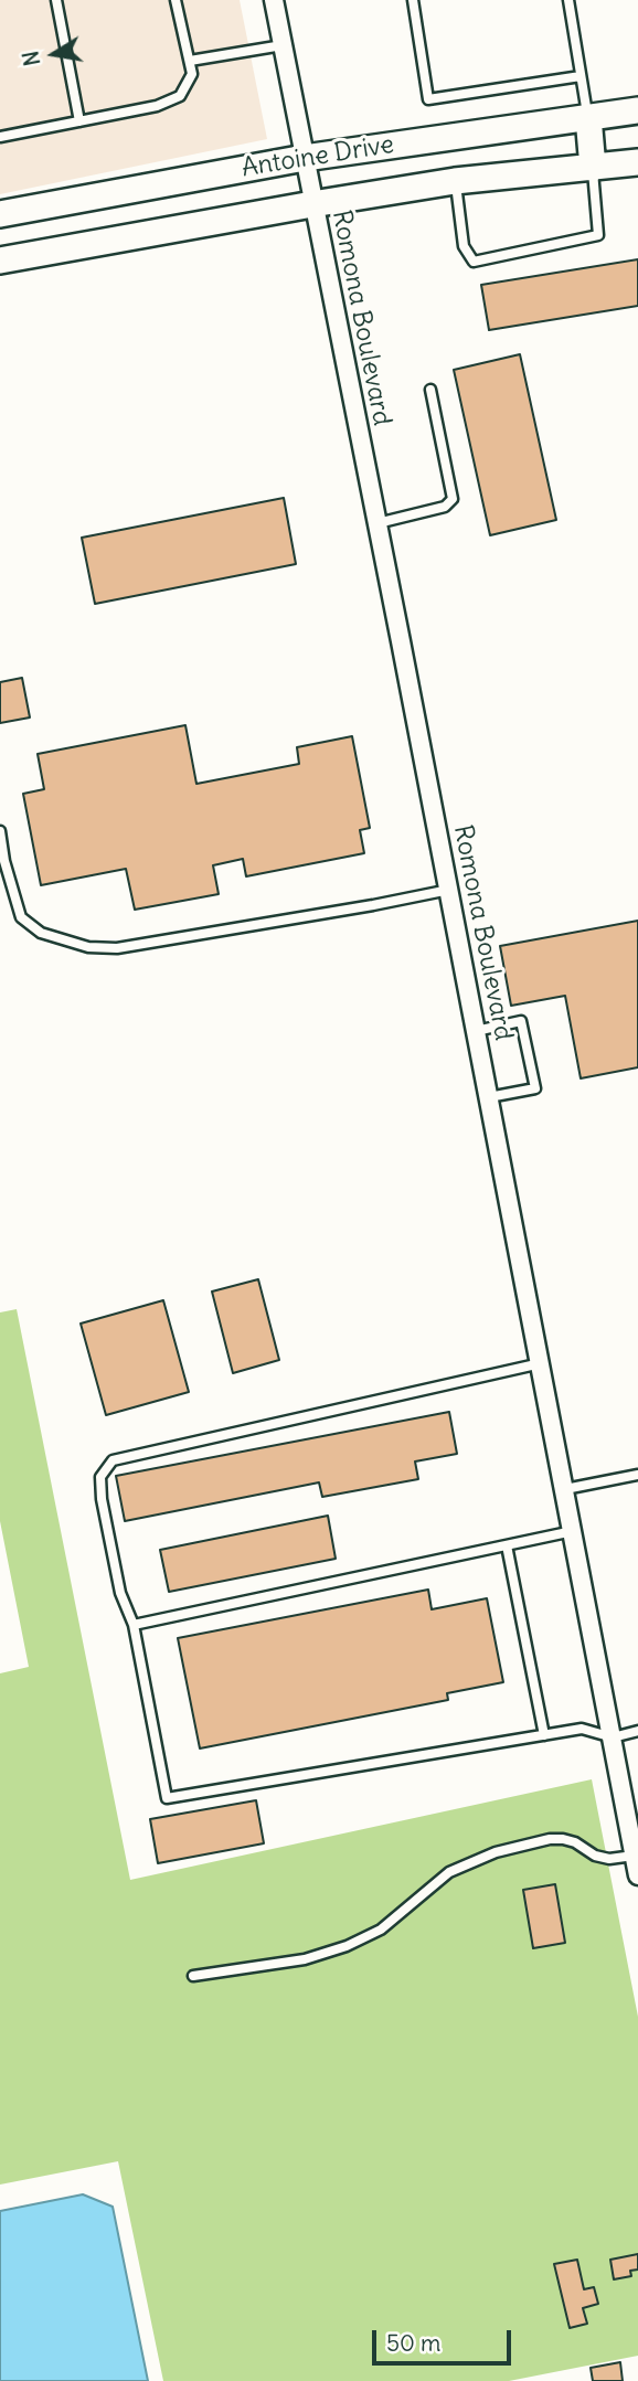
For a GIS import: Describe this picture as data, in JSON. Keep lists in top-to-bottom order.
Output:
{
  "streets": {
    "main road": ["Antoine Drive"],
    "street": ["Romona Boulevard"]
  },
  "crossings": [
    ["Antoine Drive", "Romona Boulevard"]
  ],
  "scale_bar": "50 m",
  "north": "left"
}
